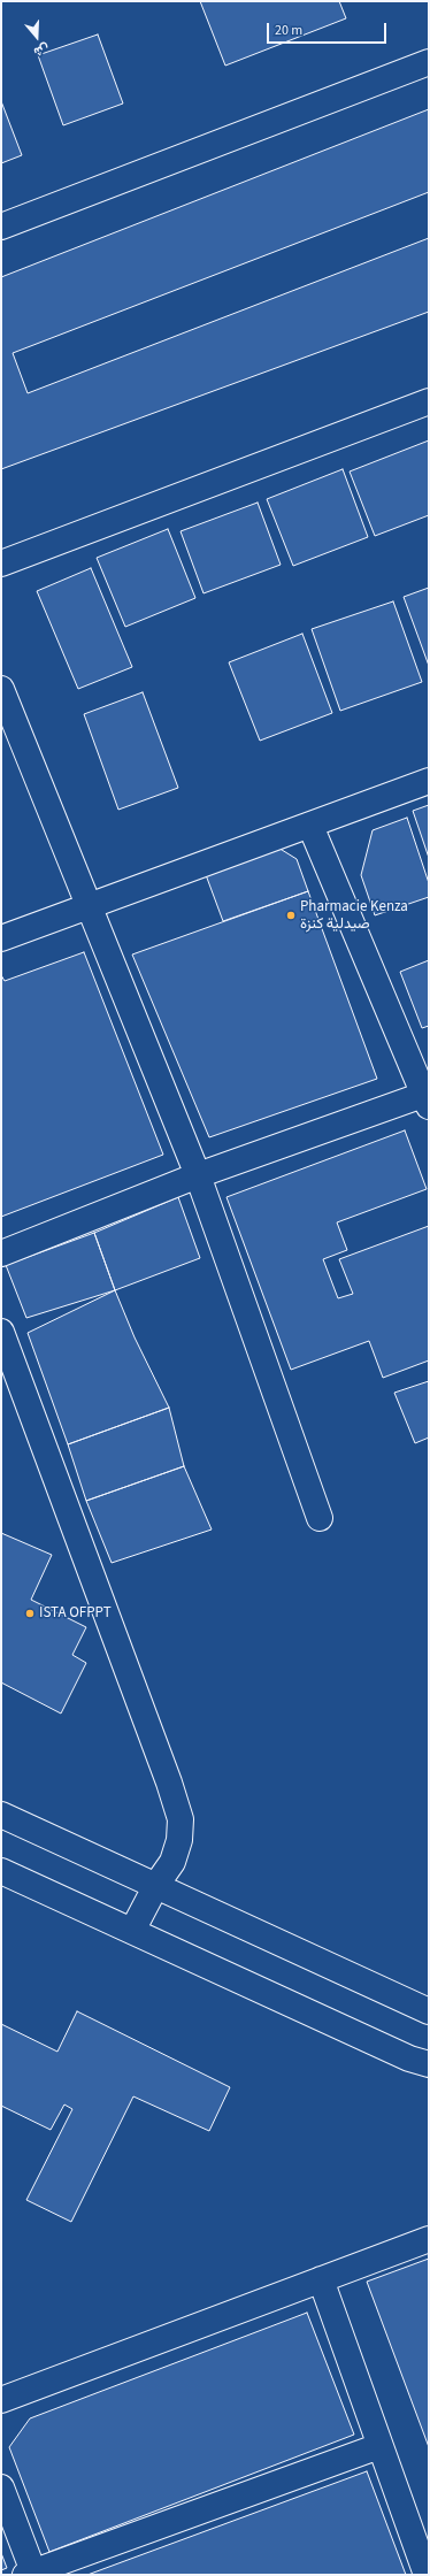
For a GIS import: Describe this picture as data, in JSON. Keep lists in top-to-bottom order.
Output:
{
  "places": ["Pharmacie Kenza صيدلية كنزة", "ISTA OFPPT"],
  "scale_bar": "20 m",
  "north": "bottom"
}
